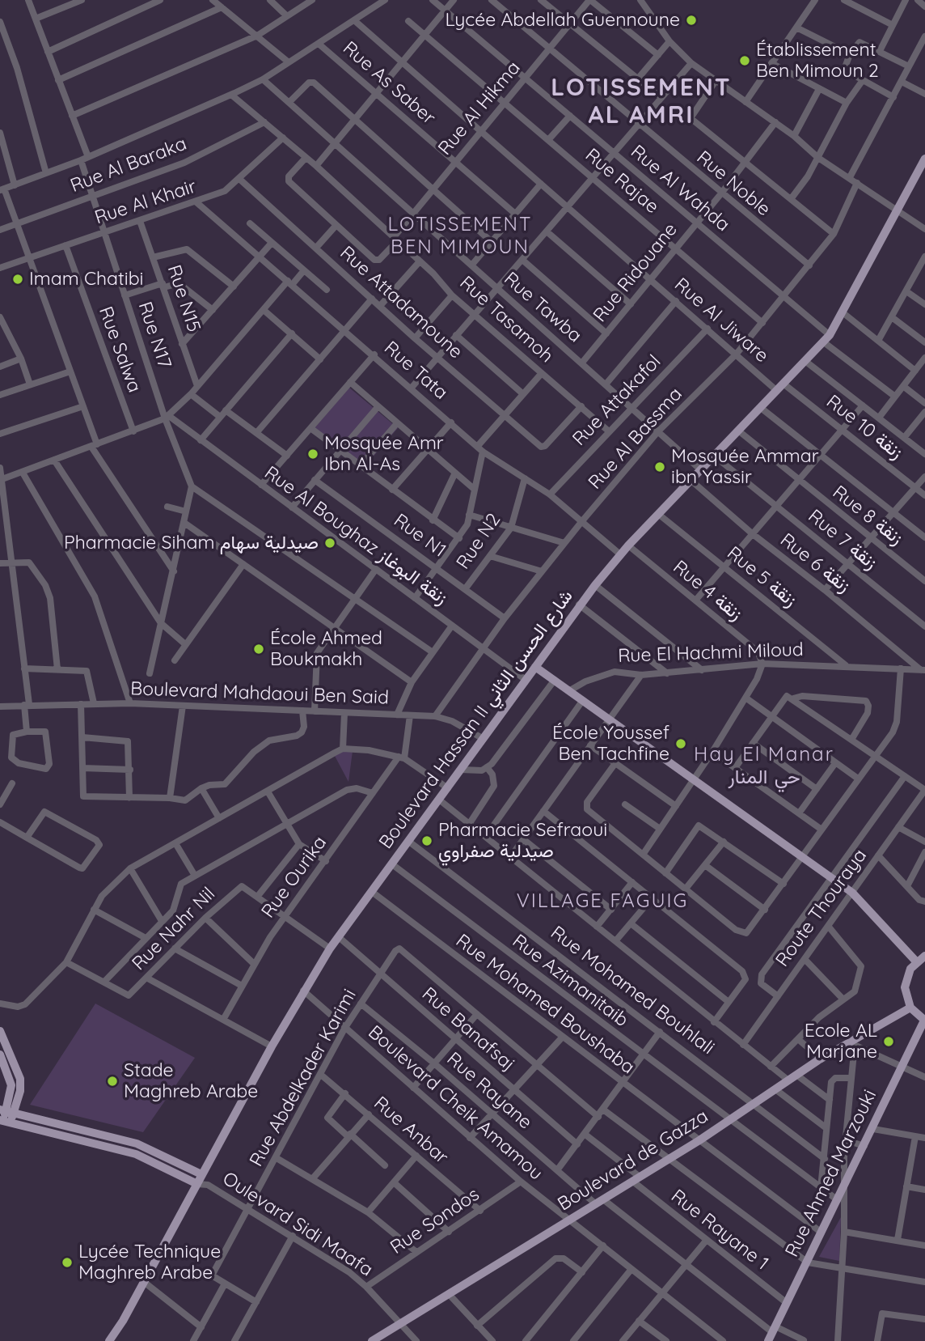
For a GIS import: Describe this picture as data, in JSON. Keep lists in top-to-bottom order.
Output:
{
  "streets": {
    "main road": ["Boulevard Hassan II شارع الحسن الثاني", "Boulevard de Gazza", "Rue Ahmed Marzouki"],
    "street": [
      "Rue As Saber",
      "Rue Al Hikma",
      "Rue Al Baraka",
      "Rue Rajae",
      "Rue Noble",
      "Rue Al Wahda",
      "Rue Al Khair",
      "Rue Ridouane",
      "Rue N15",
      "Rue Attadamoune",
      "Rue Tawba",
      "Rue Tasamoh",
      "Rue Al Jiware",
      "Rue N17",
      "Rue Salwa",
      "Rue Tata",
      "Rue Attakafol",
      "Rue 10 زنقة",
      "Rue Al Bassma",
      "Rue 8 زنقة",
      "Rue Al Boughaz زنقة البوغاز",
      "Rue N1",
      "Rue 7 زنقة",
      "Rue N2",
      "Rue 6 زنقة",
      "Rue 5 زنقة",
      "Rue 4 زنقة",
      "Rue El Hachmi Miloud",
      "Boulevard Mahdaoui Ben Said",
      "Rue Ourika",
      "Route Thouraya",
      "Rue Nahr Nil",
      "Rue Azimanitaib",
      "Rue Mohamed Bouhlali",
      "Rue Mohamed Boushaba",
      "Rue Banafsaj",
      "Rue Abdelkader Karimi",
      "Rue Rayane",
      "Boulevard Cheik Amamou",
      "Rue Anbar",
      "Rue Sondos",
      "Oulevard Sidi Maafa",
      "Rue Rayane 1"
    ]
  },
  "crossings": [
    ["Rue As Saber", "Rue Al Hikma"],
    ["Rue Al Hikma", "Rue Rajae"],
    ["Rue Al Hikma", "Rue Noble"],
    ["Rue Al Hikma", "Rue Al Wahda"],
    ["Rue Al Hikma", "Rue Tawba"],
    ["Rue Al Hikma", "Rue Tasamoh"],
    ["Rue Al Hikma", "Rue Al Jiware"],
    ["Rue Al Baraka", "Rue Tasamoh"],
    ["Rue Al Baraka", "Rue N17"],
    ["Rue Rajae", "Rue Ridouane"],
    ["Rue Rajae", "Rue Al Bassma"],
    ["Rue Noble", "Rue Ridouane"],
    ["Rue Noble", "Rue Al Bassma"],
    ["Rue Al Wahda", "Rue Ridouane"],
    ["Rue Al Wahda", "Rue Al Bassma"],
    ["Rue Al Wahda", "Boulevard Hassan II شارع الحسن الثاني"],
    ["Rue Al Khair", "Rue N15"],
    ["Rue Al Khair", "Rue Attadamoune"],
    ["Rue Al Khair", "Rue Tasamoh"],
    ["Rue Al Khair", "Rue N17"],
    ["Rue Al Khair", "Rue Salwa"],
    ["Rue Al Khair", "Rue Tata"],
    ["Rue Ridouane", "Rue Tawba"],
    ["Rue Ridouane", "Rue Al Jiware"],
    ["Rue Attadamoune", "Rue Tasamoh"],
    ["Rue Tawba", "Rue Attakafol"],
    ["Rue Tawba", "Rue Al Bassma"],
    ["Rue Tawba", "Boulevard Hassan II شارع الحسن الثاني"],
    ["Rue Tasamoh", "Rue Attakafol"],
    ["Rue Al Jiware", "Rue Attakafol"],
    ["Rue Al Jiware", "Rue Al Bassma"],
    ["Rue Al Jiware", "Boulevard Hassan II شارع الحسن الثاني"],
    ["Rue N17", "Rue Al Boughaz زنقة البوغاز"],
    ["Rue Tata", "Rue Attakafol"],
    ["Rue Tata", "Rue Al Bassma"],
    ["Rue Tata", "Rue N2"],
    ["Rue Tata", "Boulevard Hassan II شارع الحسن الثاني"],
    ["Rue 10 زنقة", "Boulevard Hassan II شارع الحسن الثاني"],
    ["Rue Al Bassma", "Rue Al Boughaz زنقة البوغاز"],
    ["Rue Al Bassma", "Rue N1"],
    ["Rue Al Bassma", "Boulevard Mahdaoui Ben Said"],
    ["Rue 8 زنقة", "Boulevard Hassan II شارع الحسن الثاني"],
    ["Rue Al Boughaz زنقة البوغاز", "Boulevard Hassan II شارع الحسن الثاني"],
    ["Rue N1", "Rue N2"],
    ["Rue 7 زنقة", "Boulevard Hassan II شارع الحسن الثاني"],
    ["Rue 6 زنقة", "Rue El Hachmi Miloud"],
    ["Rue 6 زنقة", "Boulevard Hassan II شارع الحسن الثاني"],
    ["Rue 5 زنقة", "Rue El Hachmi Miloud"],
    ["Rue 5 زنقة", "Boulevard Hassan II شارع الحسن الثاني"],
    ["Rue 4 زنقة", "Rue El Hachmi Miloud"],
    ["Rue 4 زنقة", "Boulevard Hassan II شارع الحسن الثاني"],
    ["Boulevard Mahdaoui Ben Said", "Boulevard Hassan II شارع الحسن الثاني"],
    ["Boulevard Mahdaoui Ben Said", "Rue Ourika"],
    ["Boulevard Hassan II شارع الحسن الثاني", "Rue Azimanitaib"],
    ["Boulevard Hassan II شارع الحسن الثاني", "Rue Mohamed Bouhlali"],
    ["Boulevard Hassan II شارع الحسن الثاني", "Rue Mohamed Boushaba"],
    ["Boulevard Hassan II شارع الحسن الثاني", "Rue Banafsaj"],
    ["Boulevard Hassan II شارع الحسن الثاني", "Boulevard Cheik Amamou"],
    ["Rue Azimanitaib", "Boulevard de Gazza"],
    ["Rue Azimanitaib", "Rue Ahmed Marzouki"],
    ["Rue Mohamed Bouhlali", "Boulevard de Gazza"],
    ["Rue Mohamed Boushaba", "Boulevard de Gazza"],
    ["Rue Mohamed Boushaba", "Rue Ahmed Marzouki"],
    ["Rue Banafsaj", "Rue Abdelkader Karimi"],
    ["Rue Abdelkader Karimi", "Rue Rayane"],
    ["Rue Abdelkader Karimi", "Boulevard Cheik Amamou"],
    ["Rue Abdelkader Karimi", "Rue Anbar"],
    ["Rue Abdelkader Karimi", "Oulevard Sidi Maafa"],
    ["Rue Rayane", "Boulevard de Gazza"],
    ["Rue Rayane", "Rue Ahmed Marzouki"],
    ["Boulevard Cheik Amamou", "Boulevard de Gazza"],
    ["Boulevard Cheik Amamou", "Rue Sondos"],
    ["Rue Anbar", "Rue Sondos"],
    ["Boulevard de Gazza", "Oulevard Sidi Maafa"],
    ["Boulevard de Gazza", "Rue Rayane 1"],
    ["Rue Ahmed Marzouki", "Rue Rayane 1"],
    ["Rue Sondos", "Oulevard Sidi Maafa"]
  ],
  "districts": [
    "LOTISSEMENT AL AMRI",
    "LOTISSEMENT BEN MIMOUN",
    "Hay El Manar حي المنار",
    "VILLAGE FAGUIG"
  ],
  "places": [
    "Lycée Abdellah Guennoune",
    "Établissement Ben Mimoun 2",
    "Imam Chatibi",
    "Mosquée Amr Ibn Al-As",
    "Mosquée Ammar ibn Yassir",
    "Pharmacie Siham صيدلية سهام",
    "École Ahmed Boukmakh",
    "École Youssef Ben Tachfine",
    "Pharmacie Sefraoui صيدلية صفراوي",
    "Ecole AL Marjane",
    "Stade Maghreb Arabe",
    "Lycée Technique Maghreb Arabe"
  ]
}
